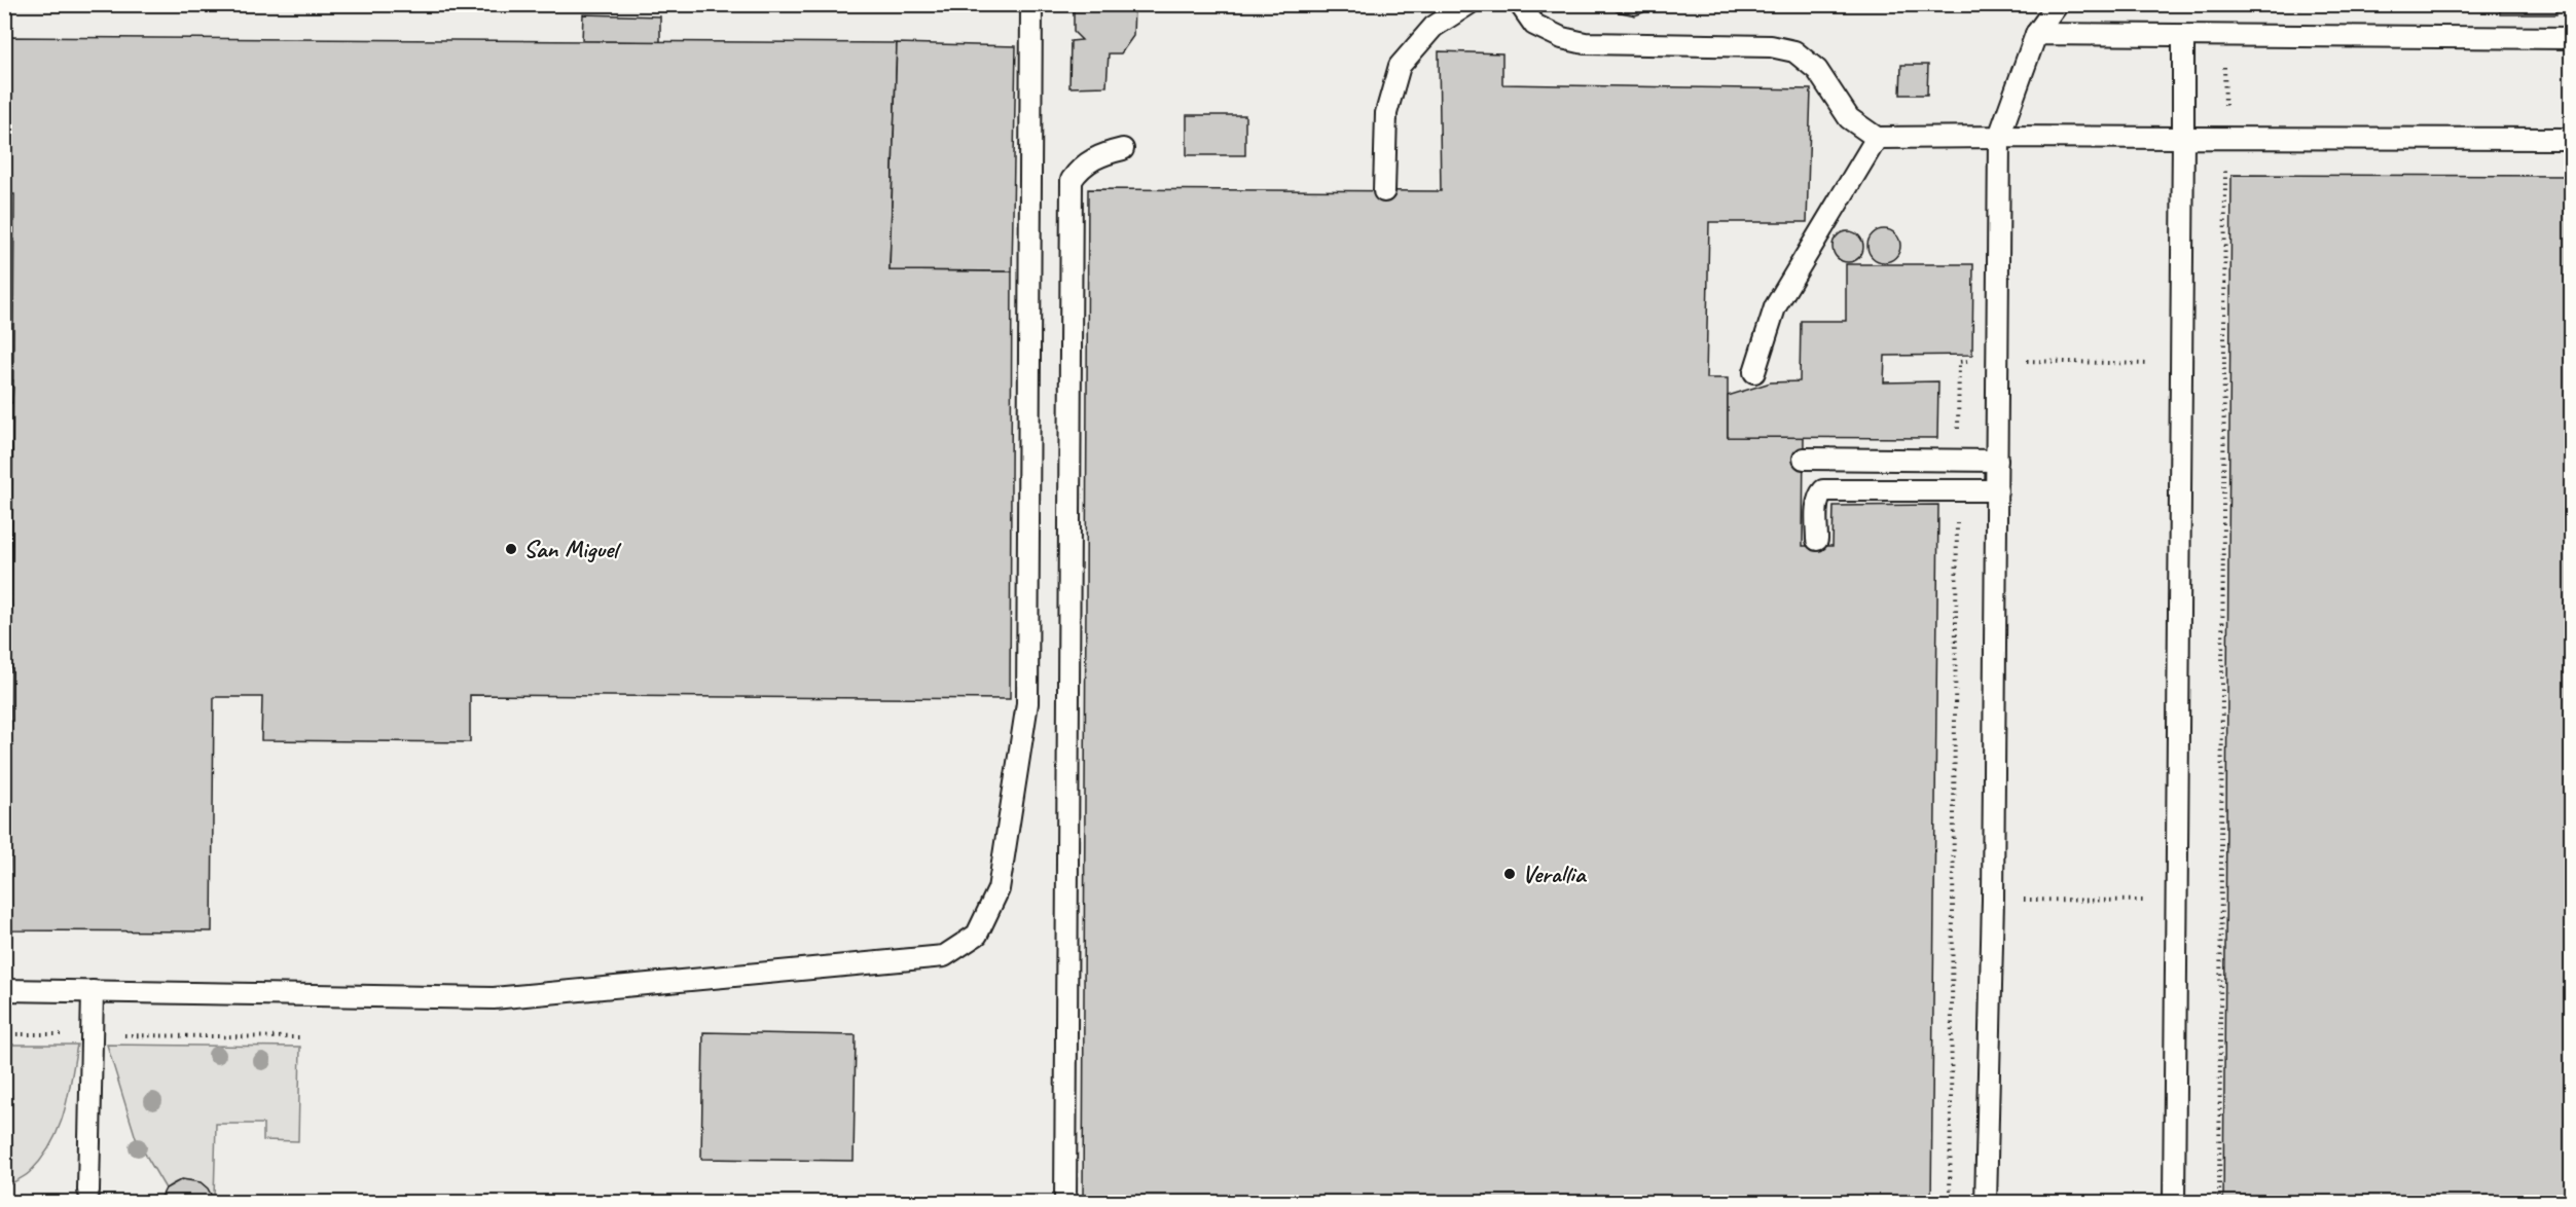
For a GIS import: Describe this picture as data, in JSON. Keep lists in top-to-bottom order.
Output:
{
  "places": ["San Miguel", "Verallia"]
}
